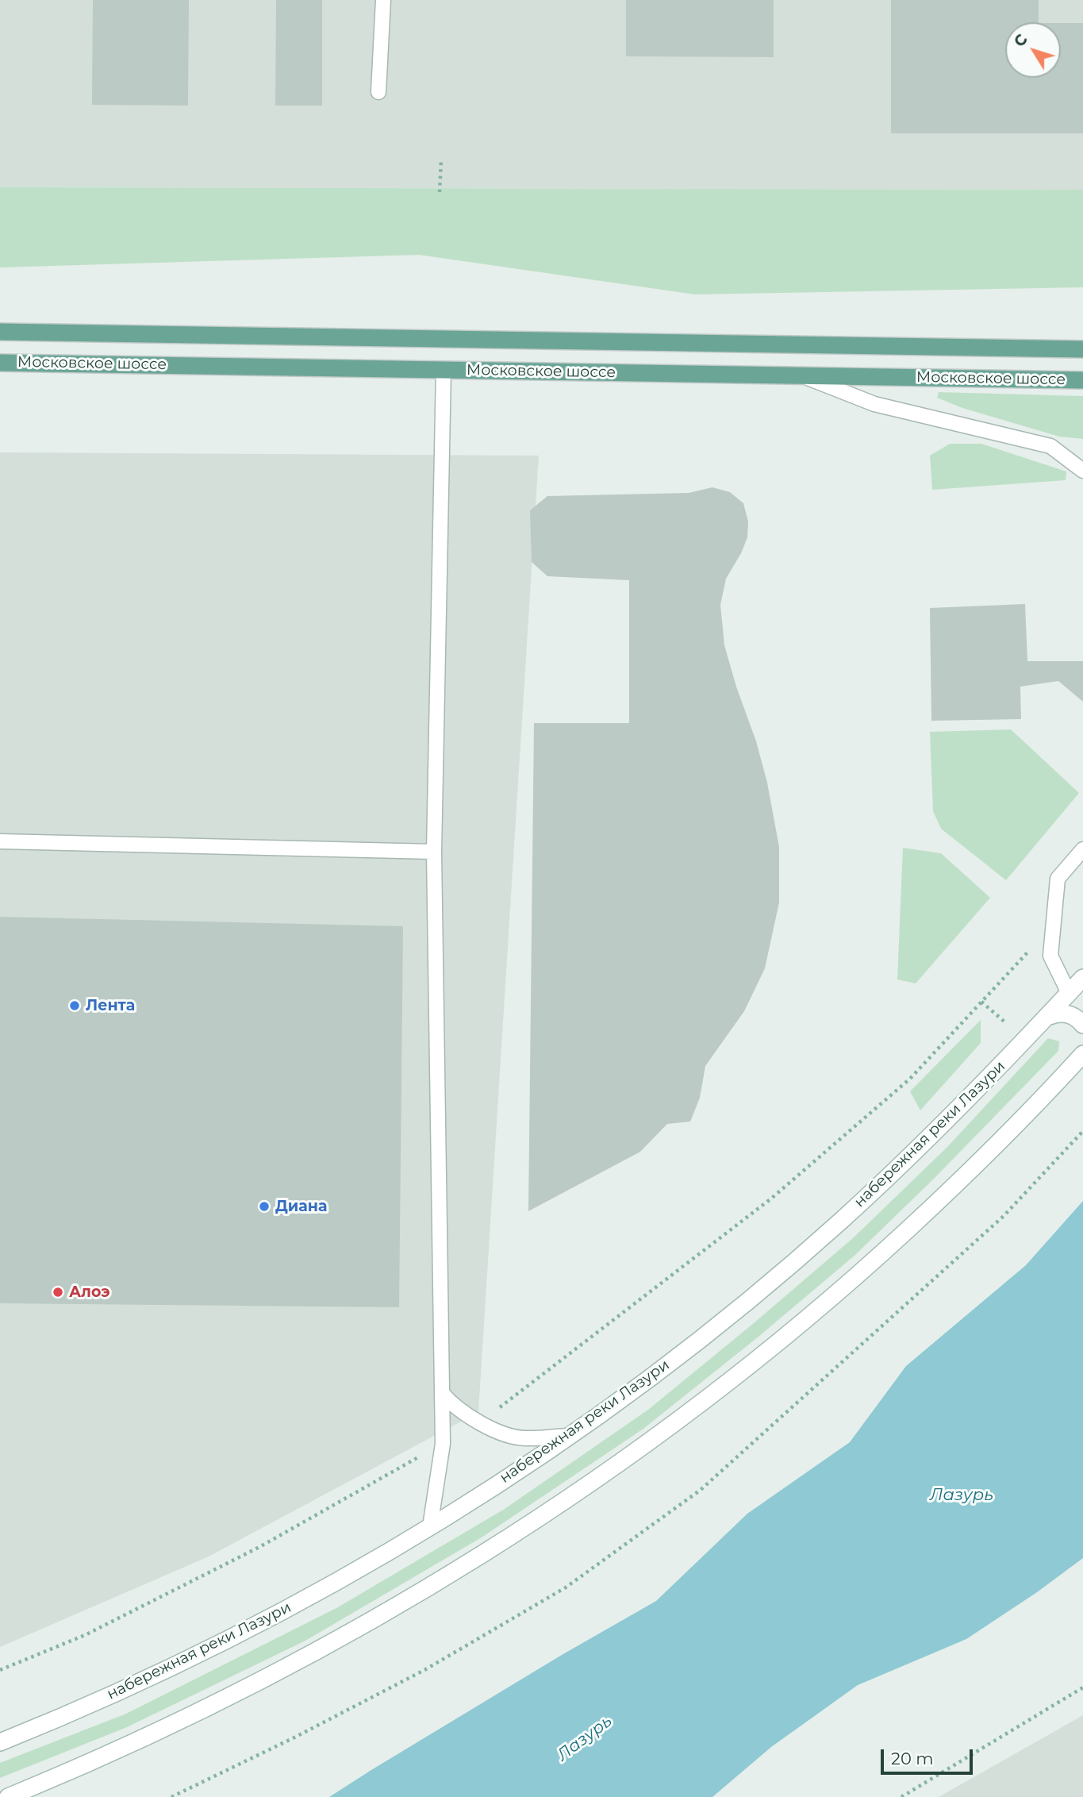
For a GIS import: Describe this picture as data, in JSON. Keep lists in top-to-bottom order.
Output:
{
  "streets": {
    "main road": ["Московское шоссе", "набережная реки Лазури"]
  },
  "water": ["Лазурь"],
  "places": ["Лента", "Диана", "Алоэ"],
  "scale_bar": "20 m",
  "north": "top left"
}
